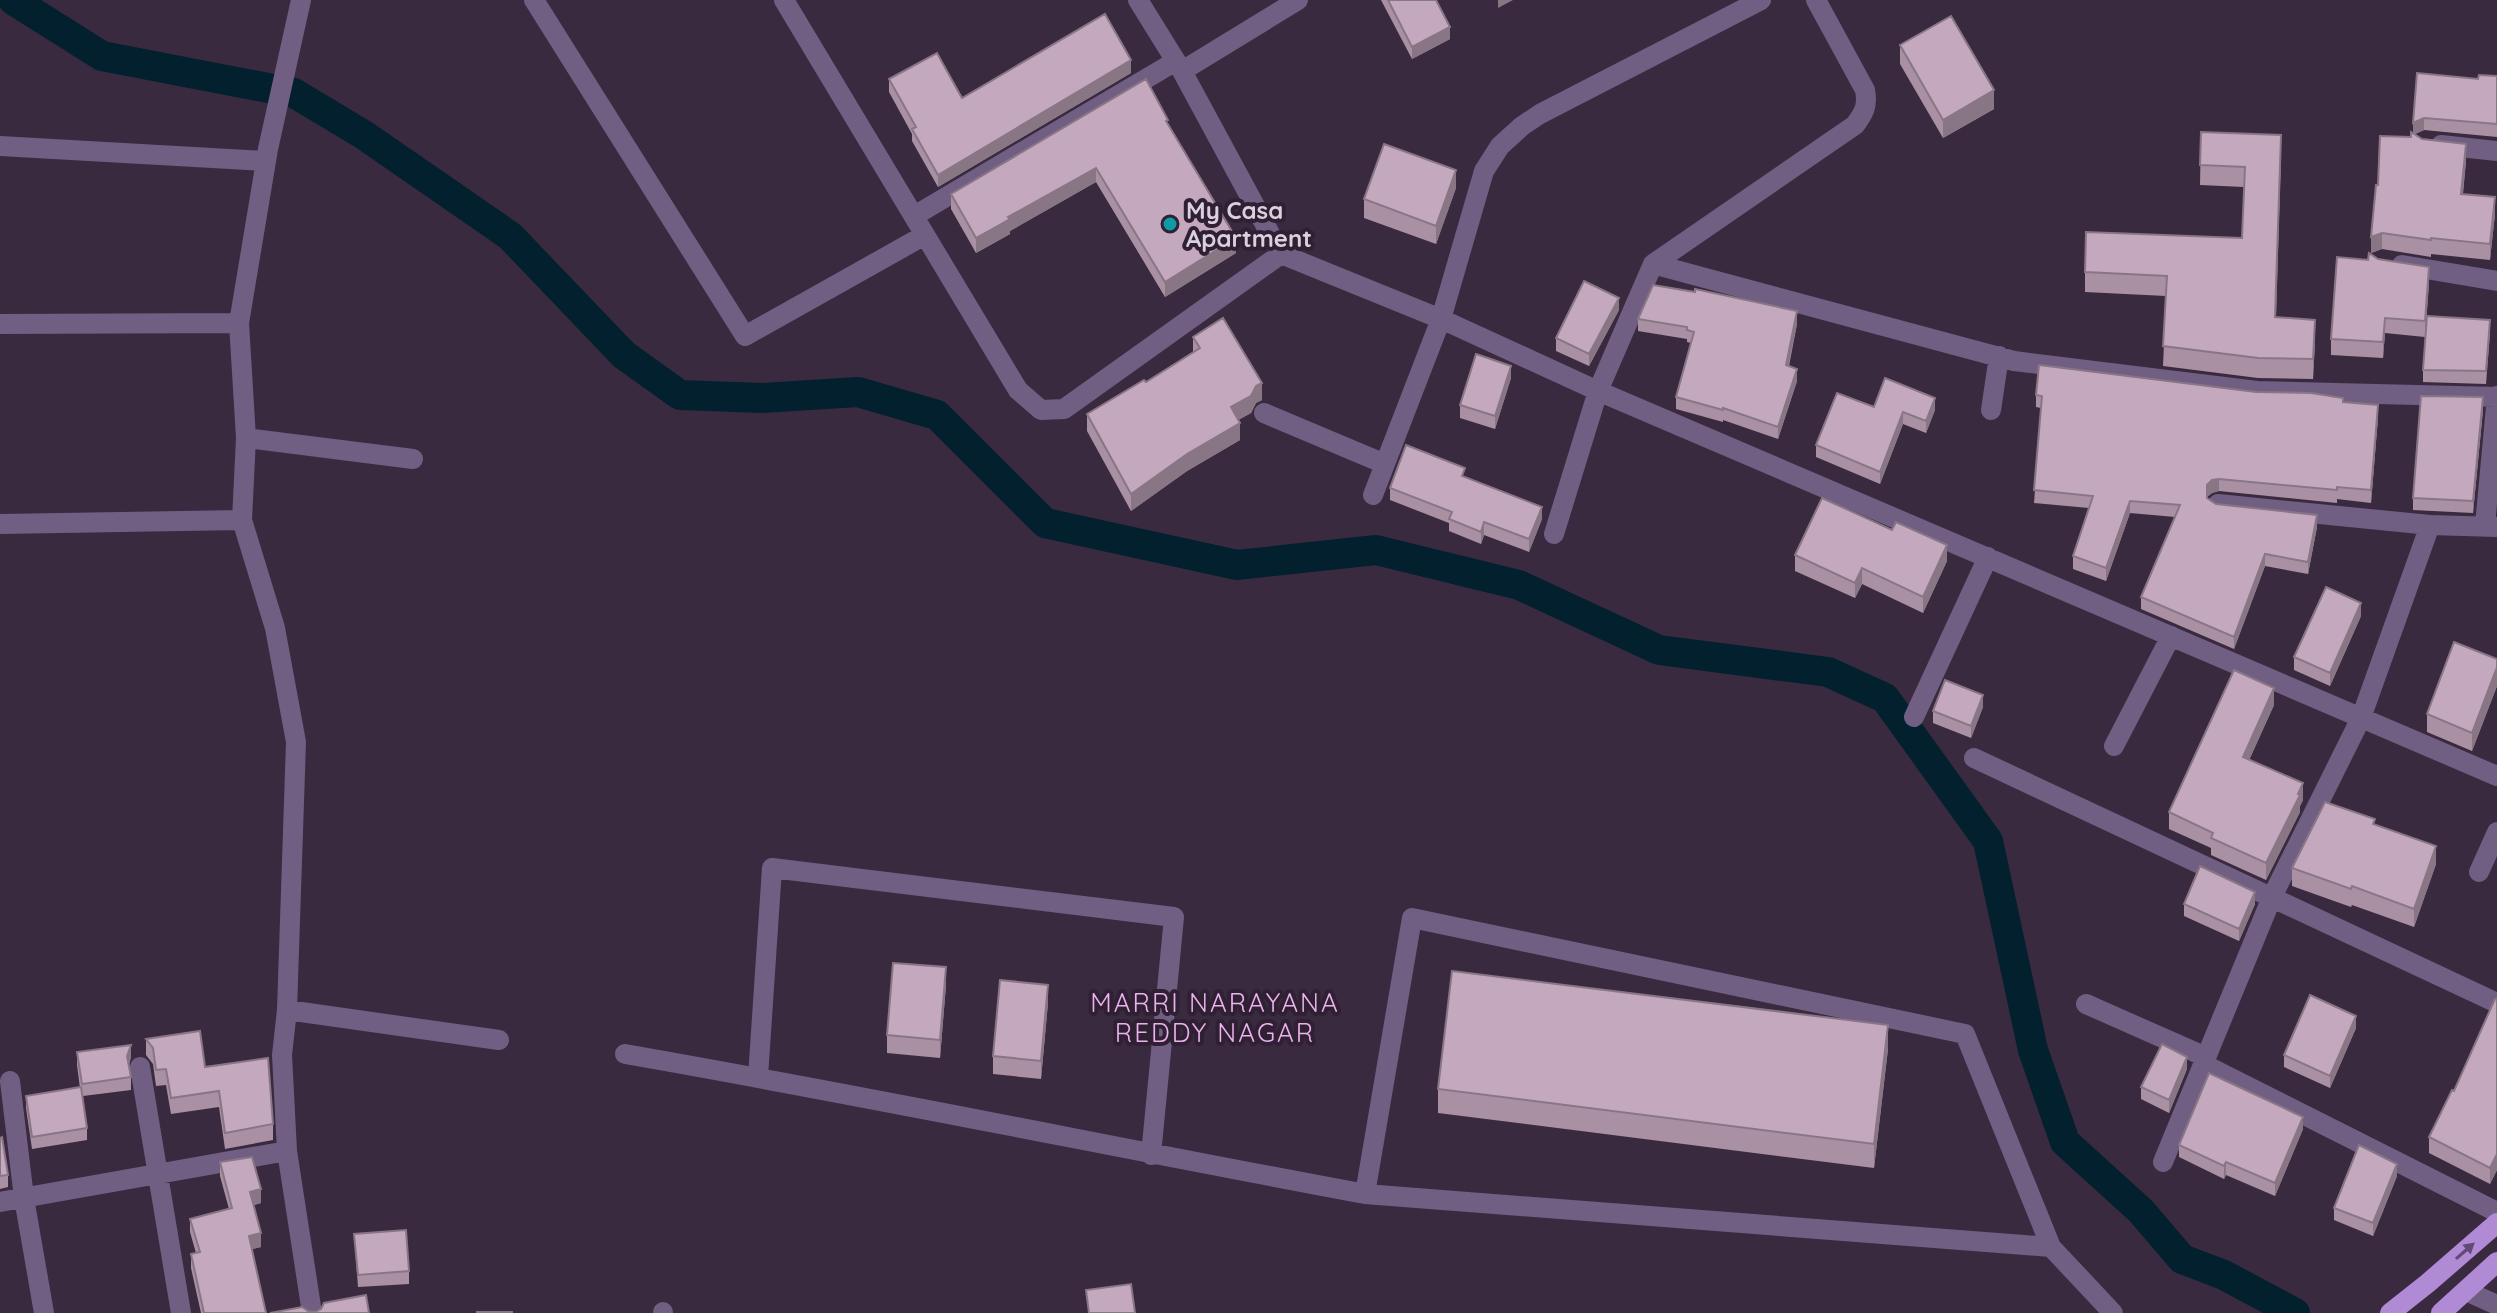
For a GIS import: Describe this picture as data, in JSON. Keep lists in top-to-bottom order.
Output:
{
  "districts": ["MARRI NARAYANA REDDY NAGAR"],
  "places": ["My Casa Apartment"]
}
